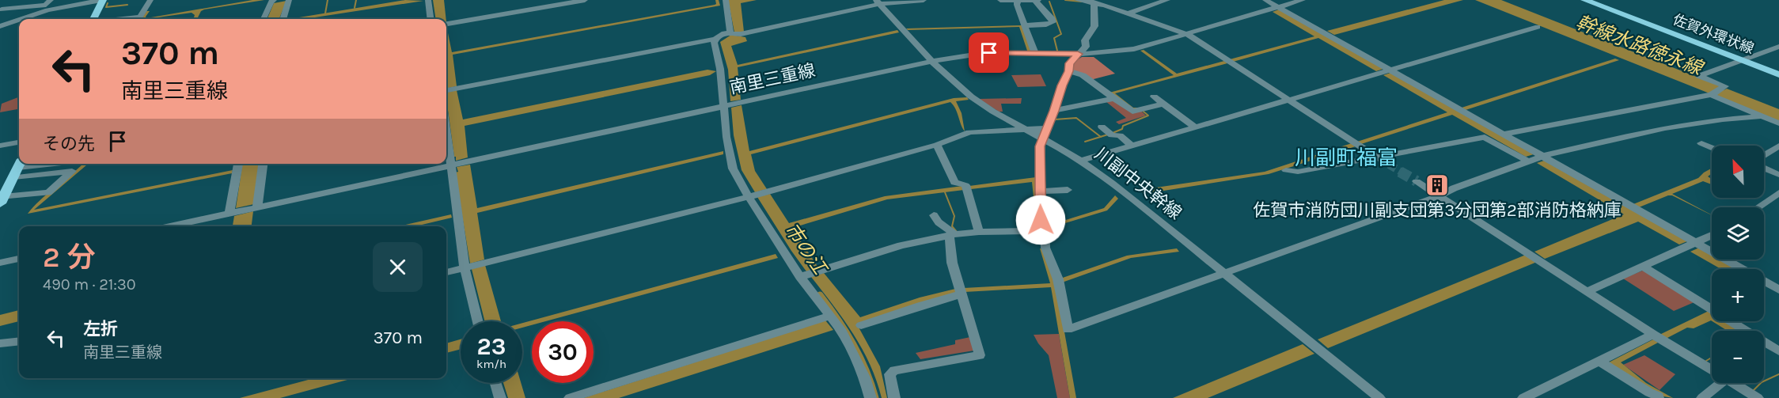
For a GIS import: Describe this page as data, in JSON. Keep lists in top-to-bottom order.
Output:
{
  "streets": {
    "main road": ["佐賀外環状線"],
    "street": ["南里三重線", "川副中央幹線"]
  },
  "crossings": [
    ["南里三重線", "川副中央幹線"]
  ],
  "districts": ["川副町福富"],
  "water": ["幹線水路徳永線", "市の江"],
  "places": {
    "building": ["佐賀市消防団川副支団第3分団第2部消防格納庫"]
  },
  "north": "top left",
  "page": {
    "turn": ["370 m", "南里三重線"],
    "then": "その先",
    "map_buttons": ["+", "−"],
    "heading": ["2 分", "490 m · 21:30"],
    "list": [
      {
        "name": "左折",
        "note": "南里三重線",
        "value": "370 m"
      }
    ],
    "speed": "23 km/h",
    "limit": "30"
  }
}
